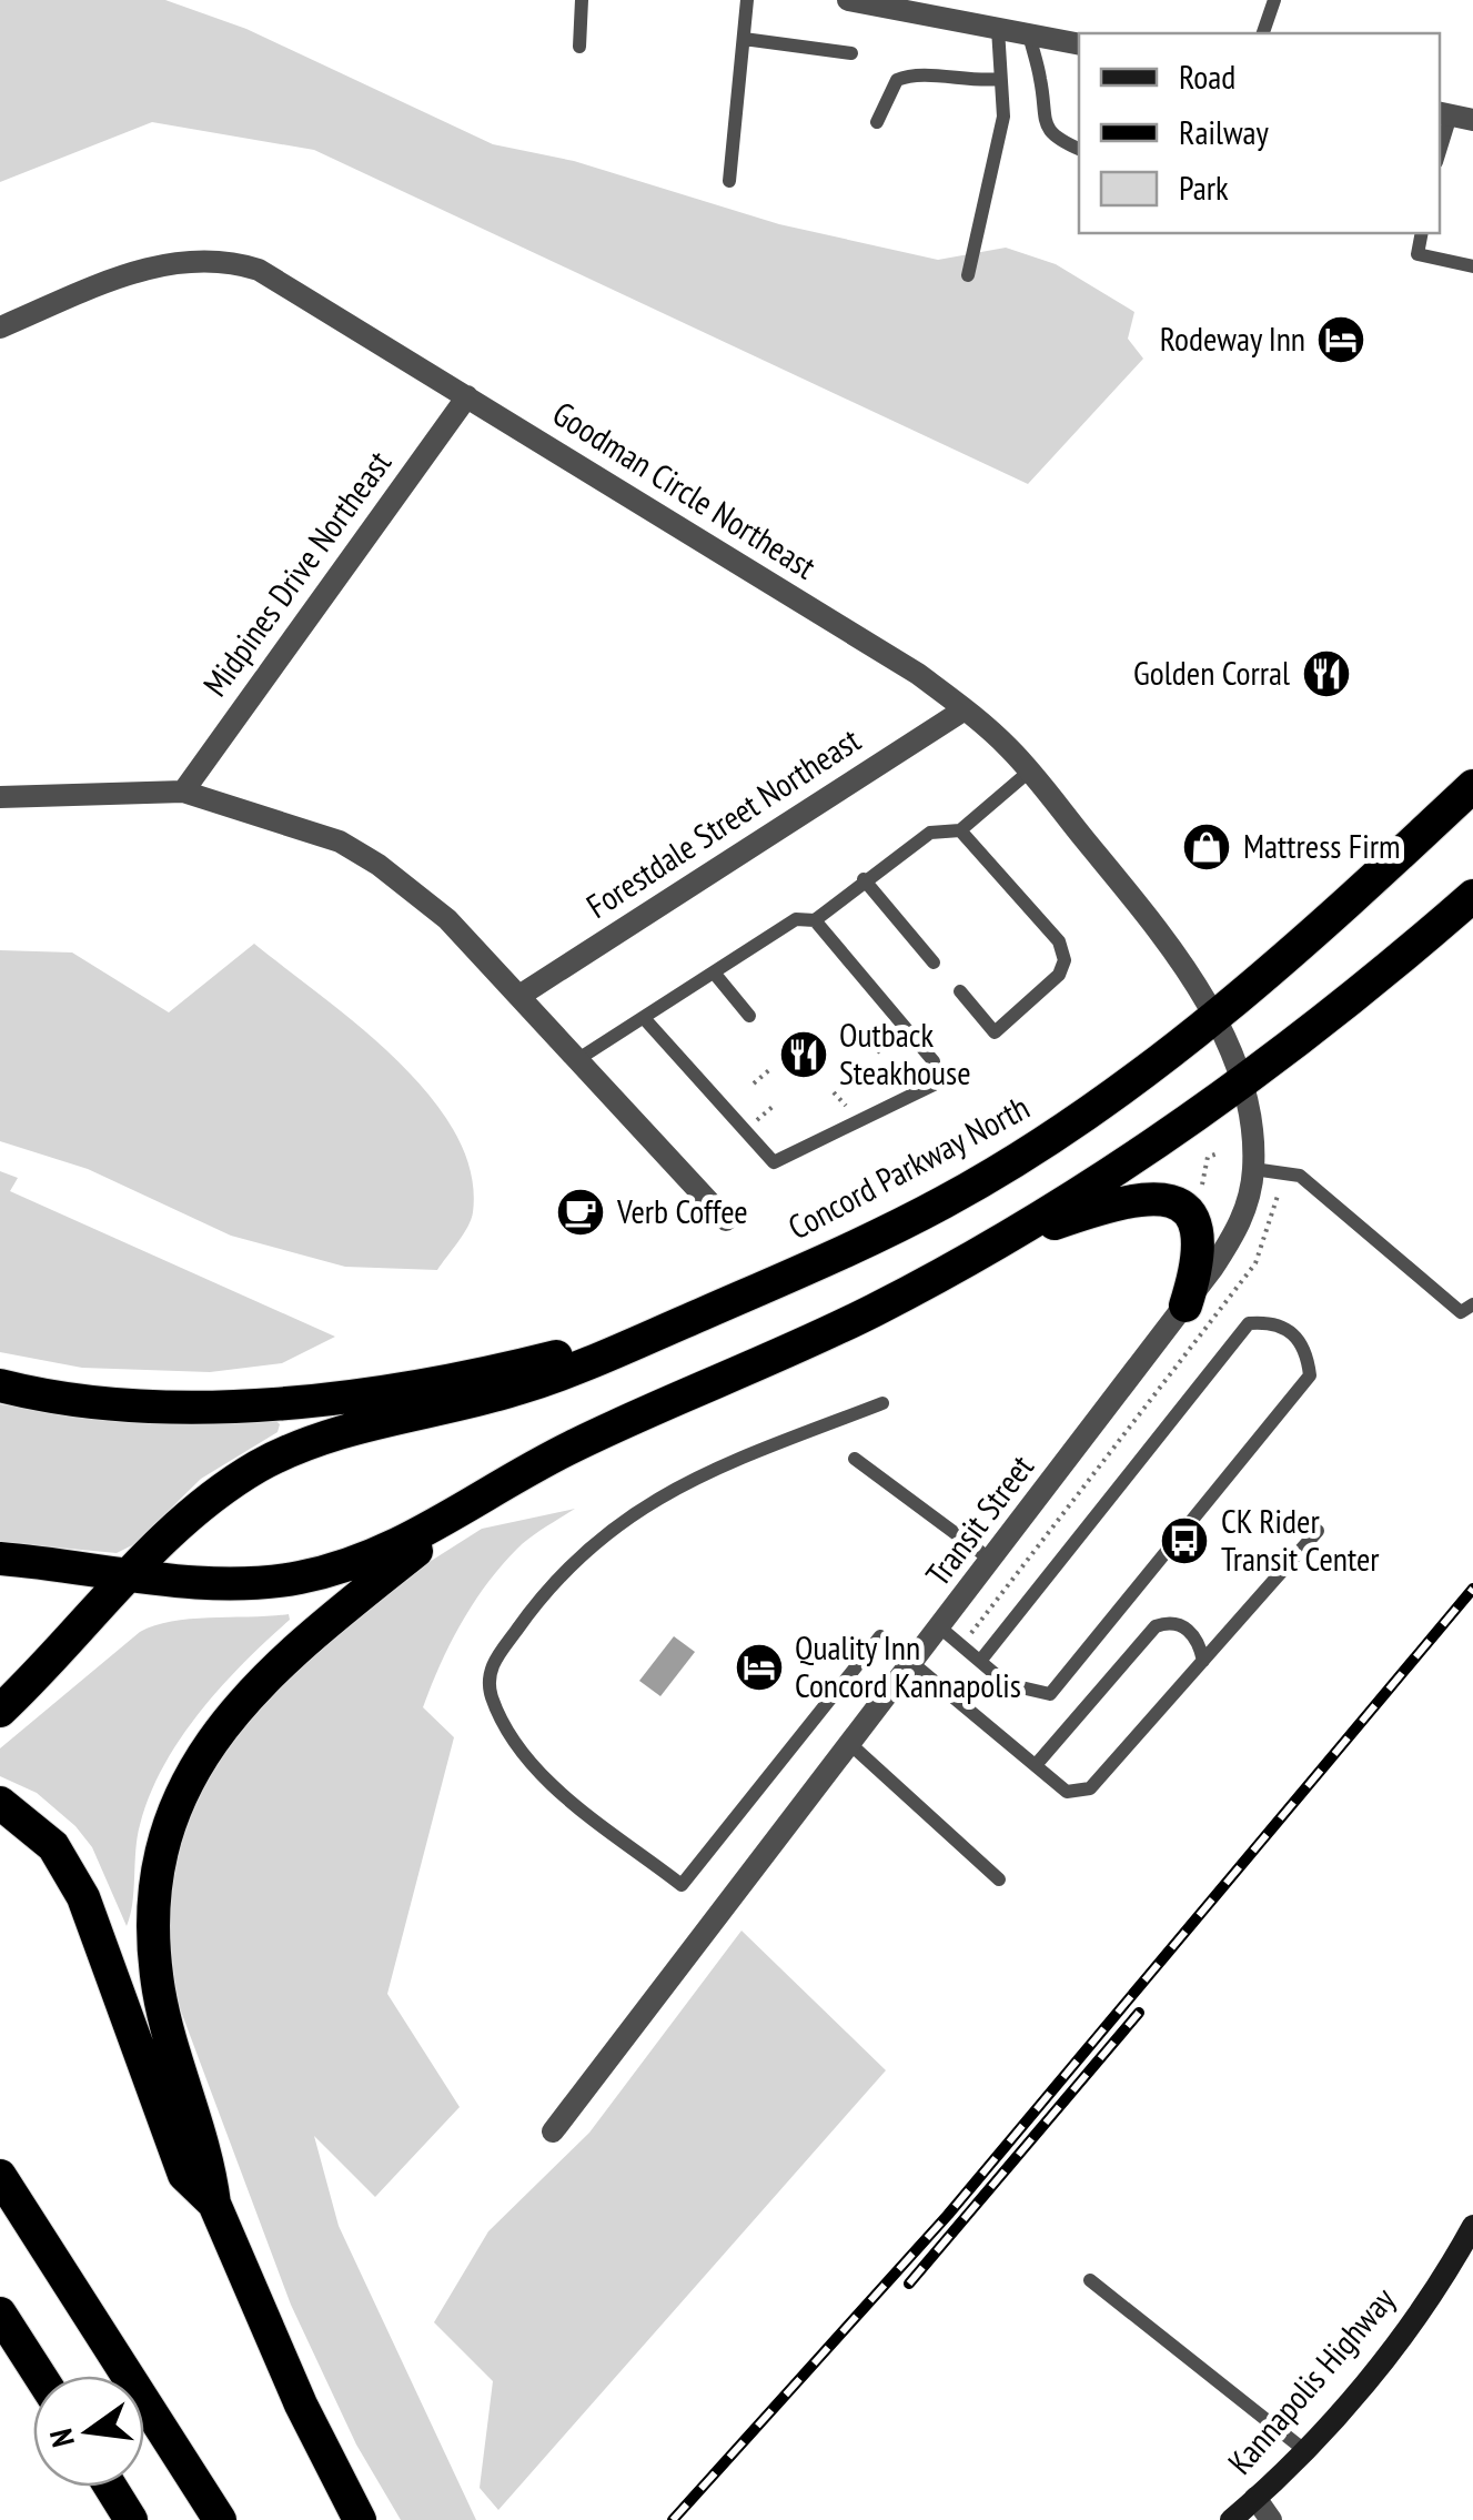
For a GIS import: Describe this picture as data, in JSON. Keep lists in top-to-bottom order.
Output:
{
  "streets": {
    "highway": ["Concord Parkway North"],
    "main road": ["Kannapolis Highway"],
    "street": [
      "Goodman Circle Northeast",
      "Midpines Drive Northeast",
      "Forestdale Street Northeast",
      "Transit Street"
    ]
  },
  "crossings": [
    ["Goodman Circle Northeast", "Midpines Drive Northeast"],
    ["Goodman Circle Northeast", "Forestdale Street Northeast"],
    ["Goodman Circle Northeast", "Concord Parkway North"],
    ["Goodman Circle Northeast", "Transit Street"],
    ["Concord Parkway North", "Transit Street"]
  ],
  "places": {
    "hotel": ["Rodeway Inn", "Quality Inn Concord Kannapolis"],
    "restaurant": ["Golden Corral", "Outback Steakhouse"],
    "shop": ["Mattress Firm"],
    "cafe": ["Verb Coffee"],
    "bus stop": ["CK Rider Transit Center"]
  },
  "legend": ["Road", "Railway", "Park"],
  "north": "left"
}
